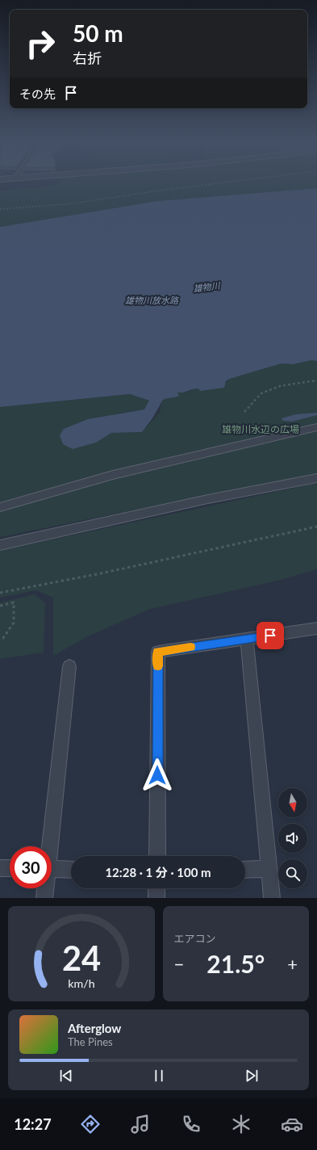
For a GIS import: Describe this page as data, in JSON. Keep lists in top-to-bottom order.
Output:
{
  "water": ["雄物川", "雄物川放水路"],
  "parks": ["雄物川水辺の広場"],
  "north": "bottom",
  "page": {
    "turn": ["50 m", "右折"],
    "then": "その先",
    "limit": "30",
    "trip": "12:28 · 1 分 · 100 m",
    "tile": "エアコン",
    "heat": ["−", "21.5°", "+"],
    "song": ["Afterglow", "The Pines"],
    "tabs": "12:27",
    "gauge": ["24", "km/h"]
  }
}
